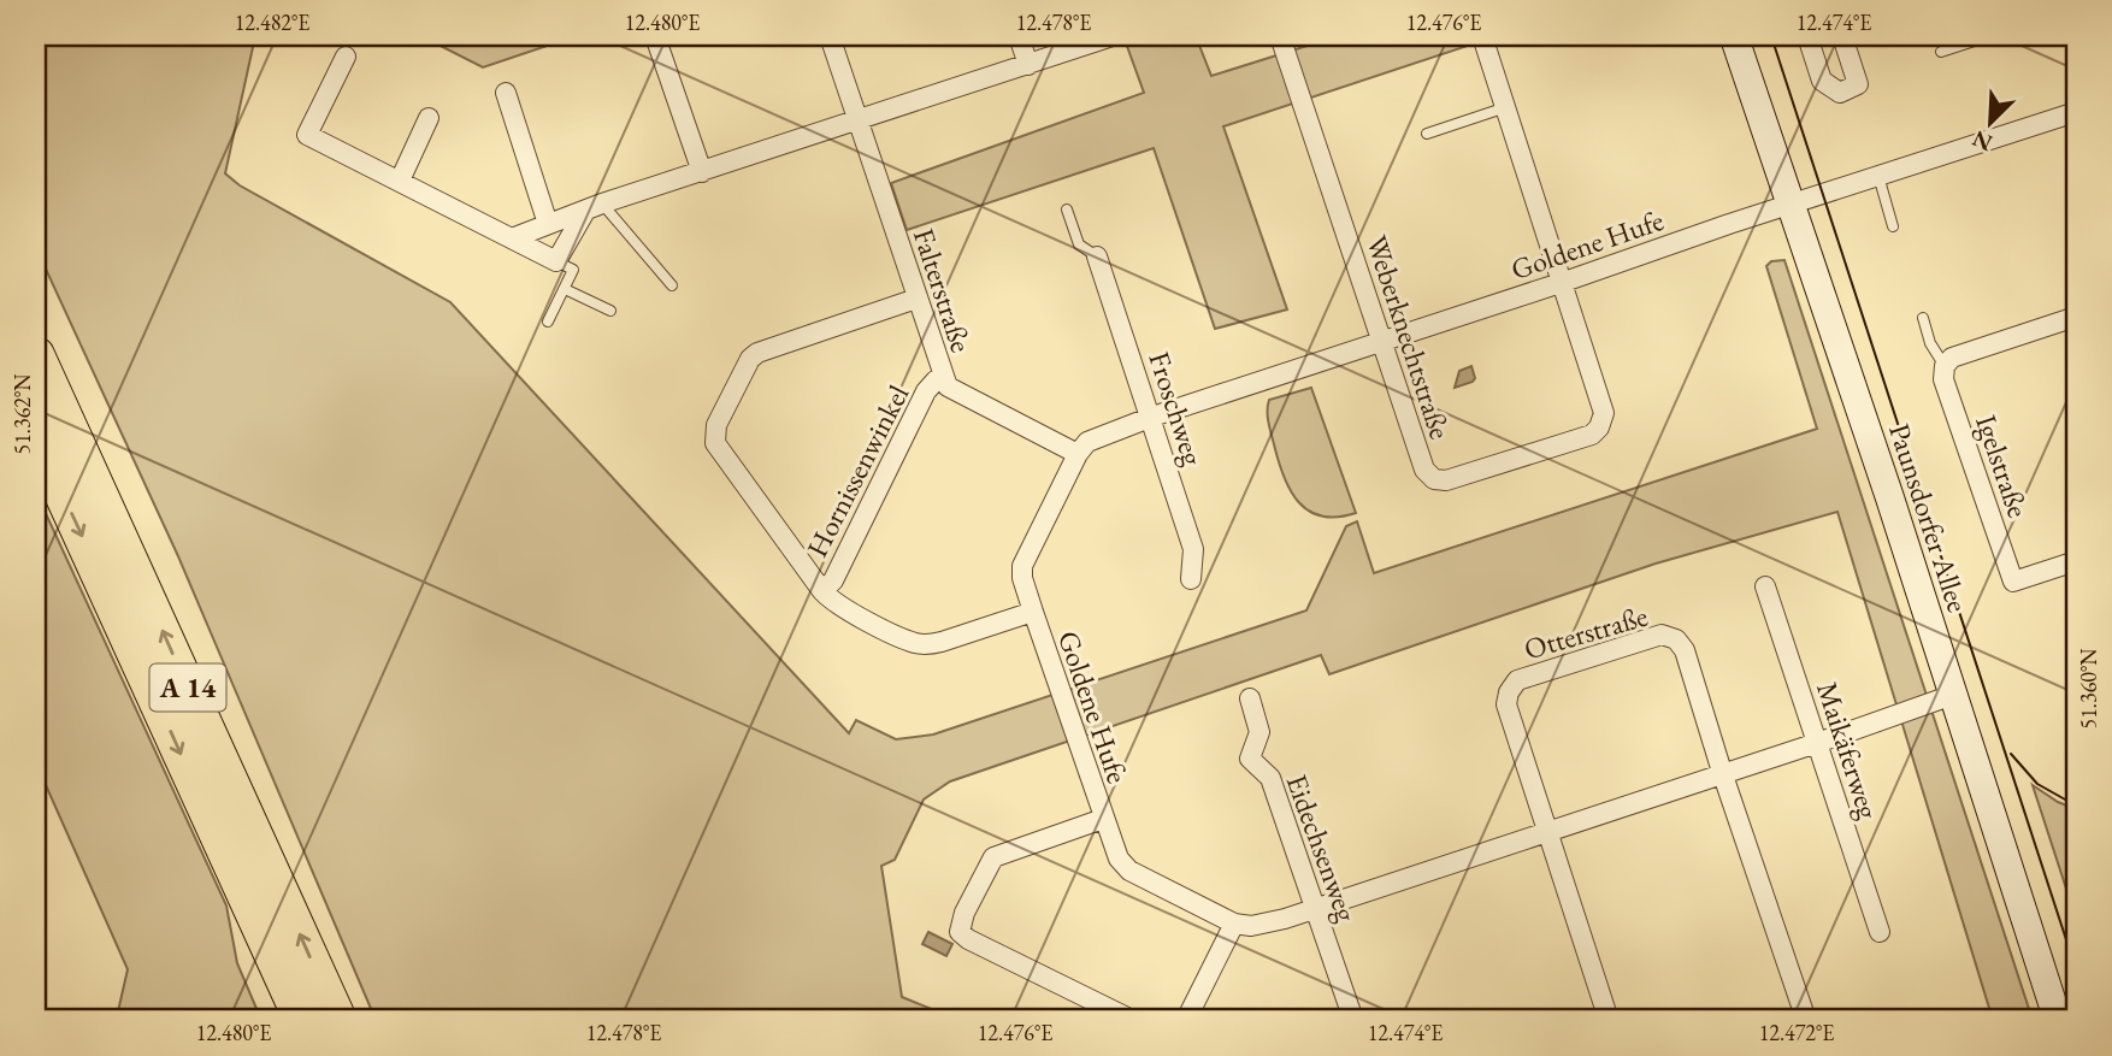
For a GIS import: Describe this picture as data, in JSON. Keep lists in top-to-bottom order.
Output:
{
  "streets": {
    "highway": ["A 14"],
    "main road": ["Paunsdorfer Allee"],
    "street": [
      "Goldene Hufe",
      "Falterstraße",
      "Weberknechtstraße",
      "Froschweg",
      "Igelstraße",
      "Hornissenwinkel",
      "Otterstraße",
      "Maikäferweg",
      "Eidechsenweg"
    ]
  },
  "crossings": [
    ["Goldene Hufe", "Falterstraße"],
    ["Goldene Hufe", "Weberknechtstraße"],
    ["Goldene Hufe", "Froschweg"],
    ["Goldene Hufe", "Hornissenwinkel"],
    ["Goldene Hufe", "Paunsdorfer Allee"],
    ["Falterstraße", "Hornissenwinkel"]
  ],
  "north": "bottom left",
  "coordinates": [
    "12.482°E",
    "12.480°E",
    "12.478°E",
    "12.476°E",
    "12.474°E",
    "51.362°N",
    "51.360°N",
    "12.472°E"
  ]
}
